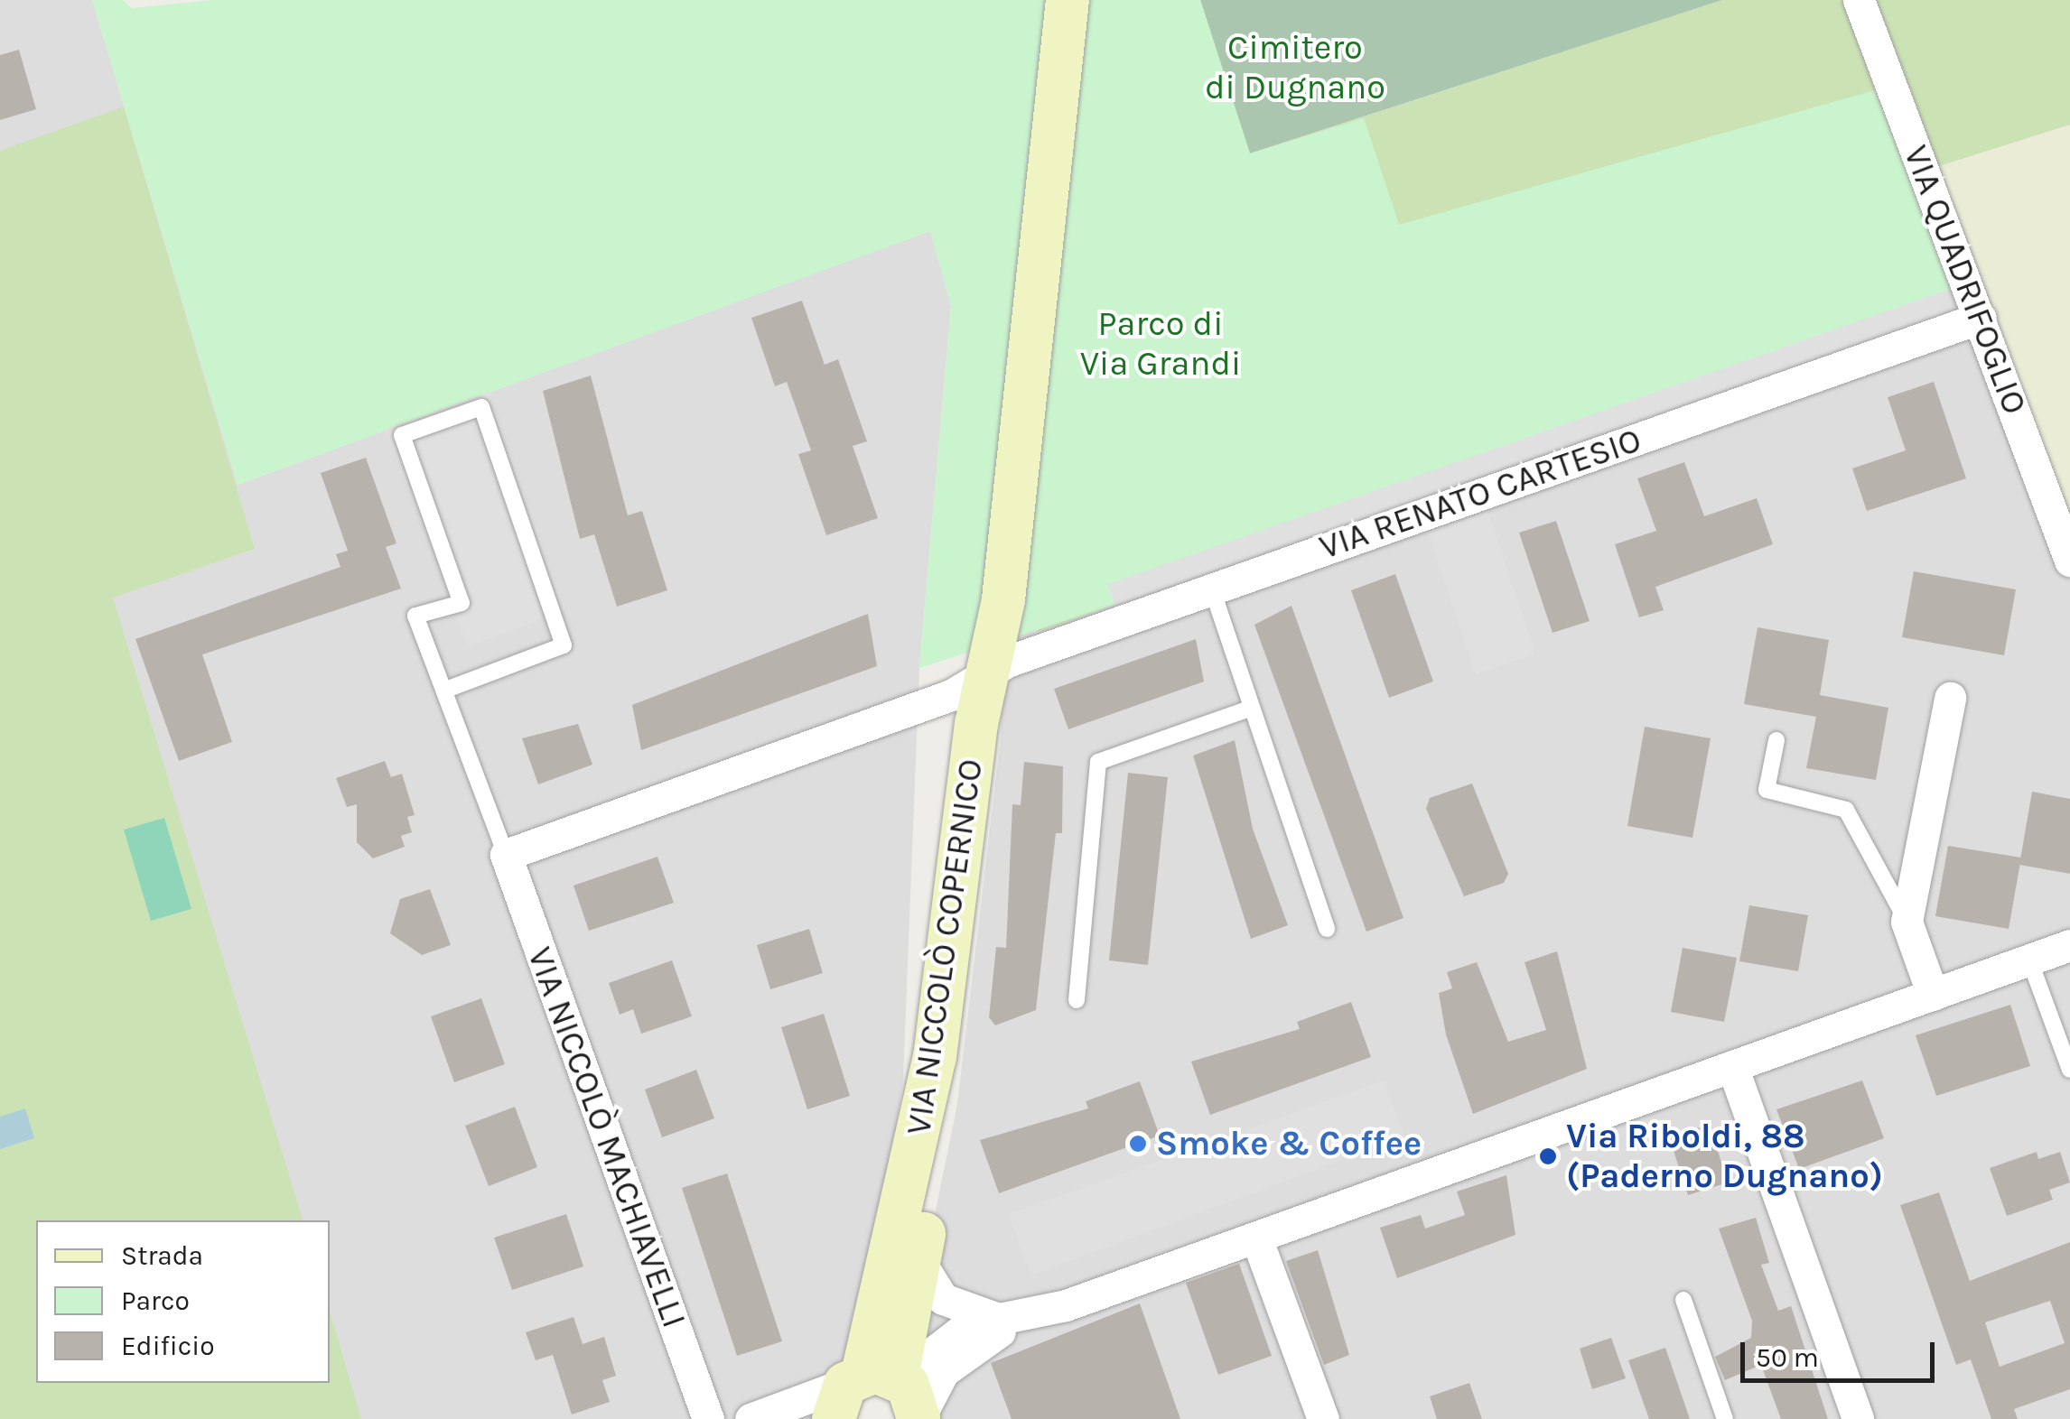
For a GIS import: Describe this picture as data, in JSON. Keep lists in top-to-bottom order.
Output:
{
  "streets": {
    "street": [
      "VIA QUADRIFOGLIO",
      "VIA RENATO CARTESIO",
      "VIA NICCOLÒ COPERNICO",
      "VIA NICCOLÒ MACHIAVELLI"
    ]
  },
  "crossings": [
    ["VIA QUADRIFOGLIO", "VIA RENATO CARTESIO"],
    ["VIA RENATO CARTESIO", "VIA NICCOLÒ COPERNICO"]
  ],
  "parks": ["Cimitero di Dugnano", "Parco di Via Grandi"],
  "places": ["Smoke & Coffee", "Via Riboldi, 88 (Paderno Dugnano)"],
  "legend": ["Strada", "Parco", "Edificio"],
  "scale_bar": "50 m"
}
